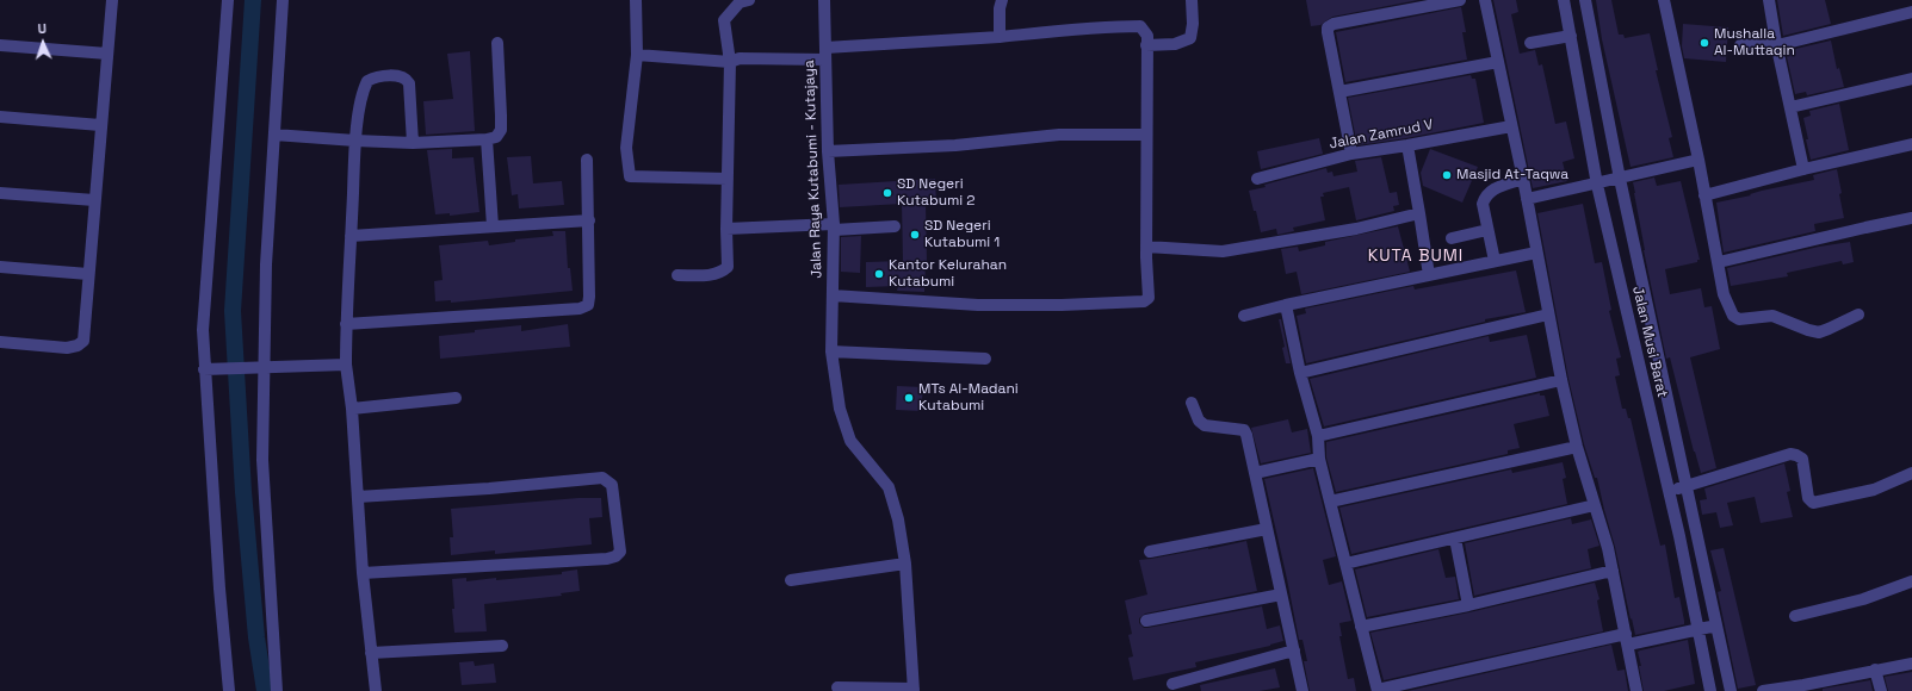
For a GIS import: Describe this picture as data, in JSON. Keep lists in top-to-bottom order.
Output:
{
  "streets": {
    "street": ["Jalan Zamrud V", "Jalan Raya Kutabumi - Kutajaya", "Jalan Musi Barat"]
  },
  "districts": ["KUTA BUMI"],
  "places": [
    "Mushalla Al-Muttaqin",
    "Masjid At-Taqwa",
    "SD Negeri Kutabumi 2",
    "SD Negeri Kutabumi 1",
    "Kantor Kelurahan Kutabumi",
    "MTs Al-Madani Kutabumi"
  ],
  "north": "top"
}
